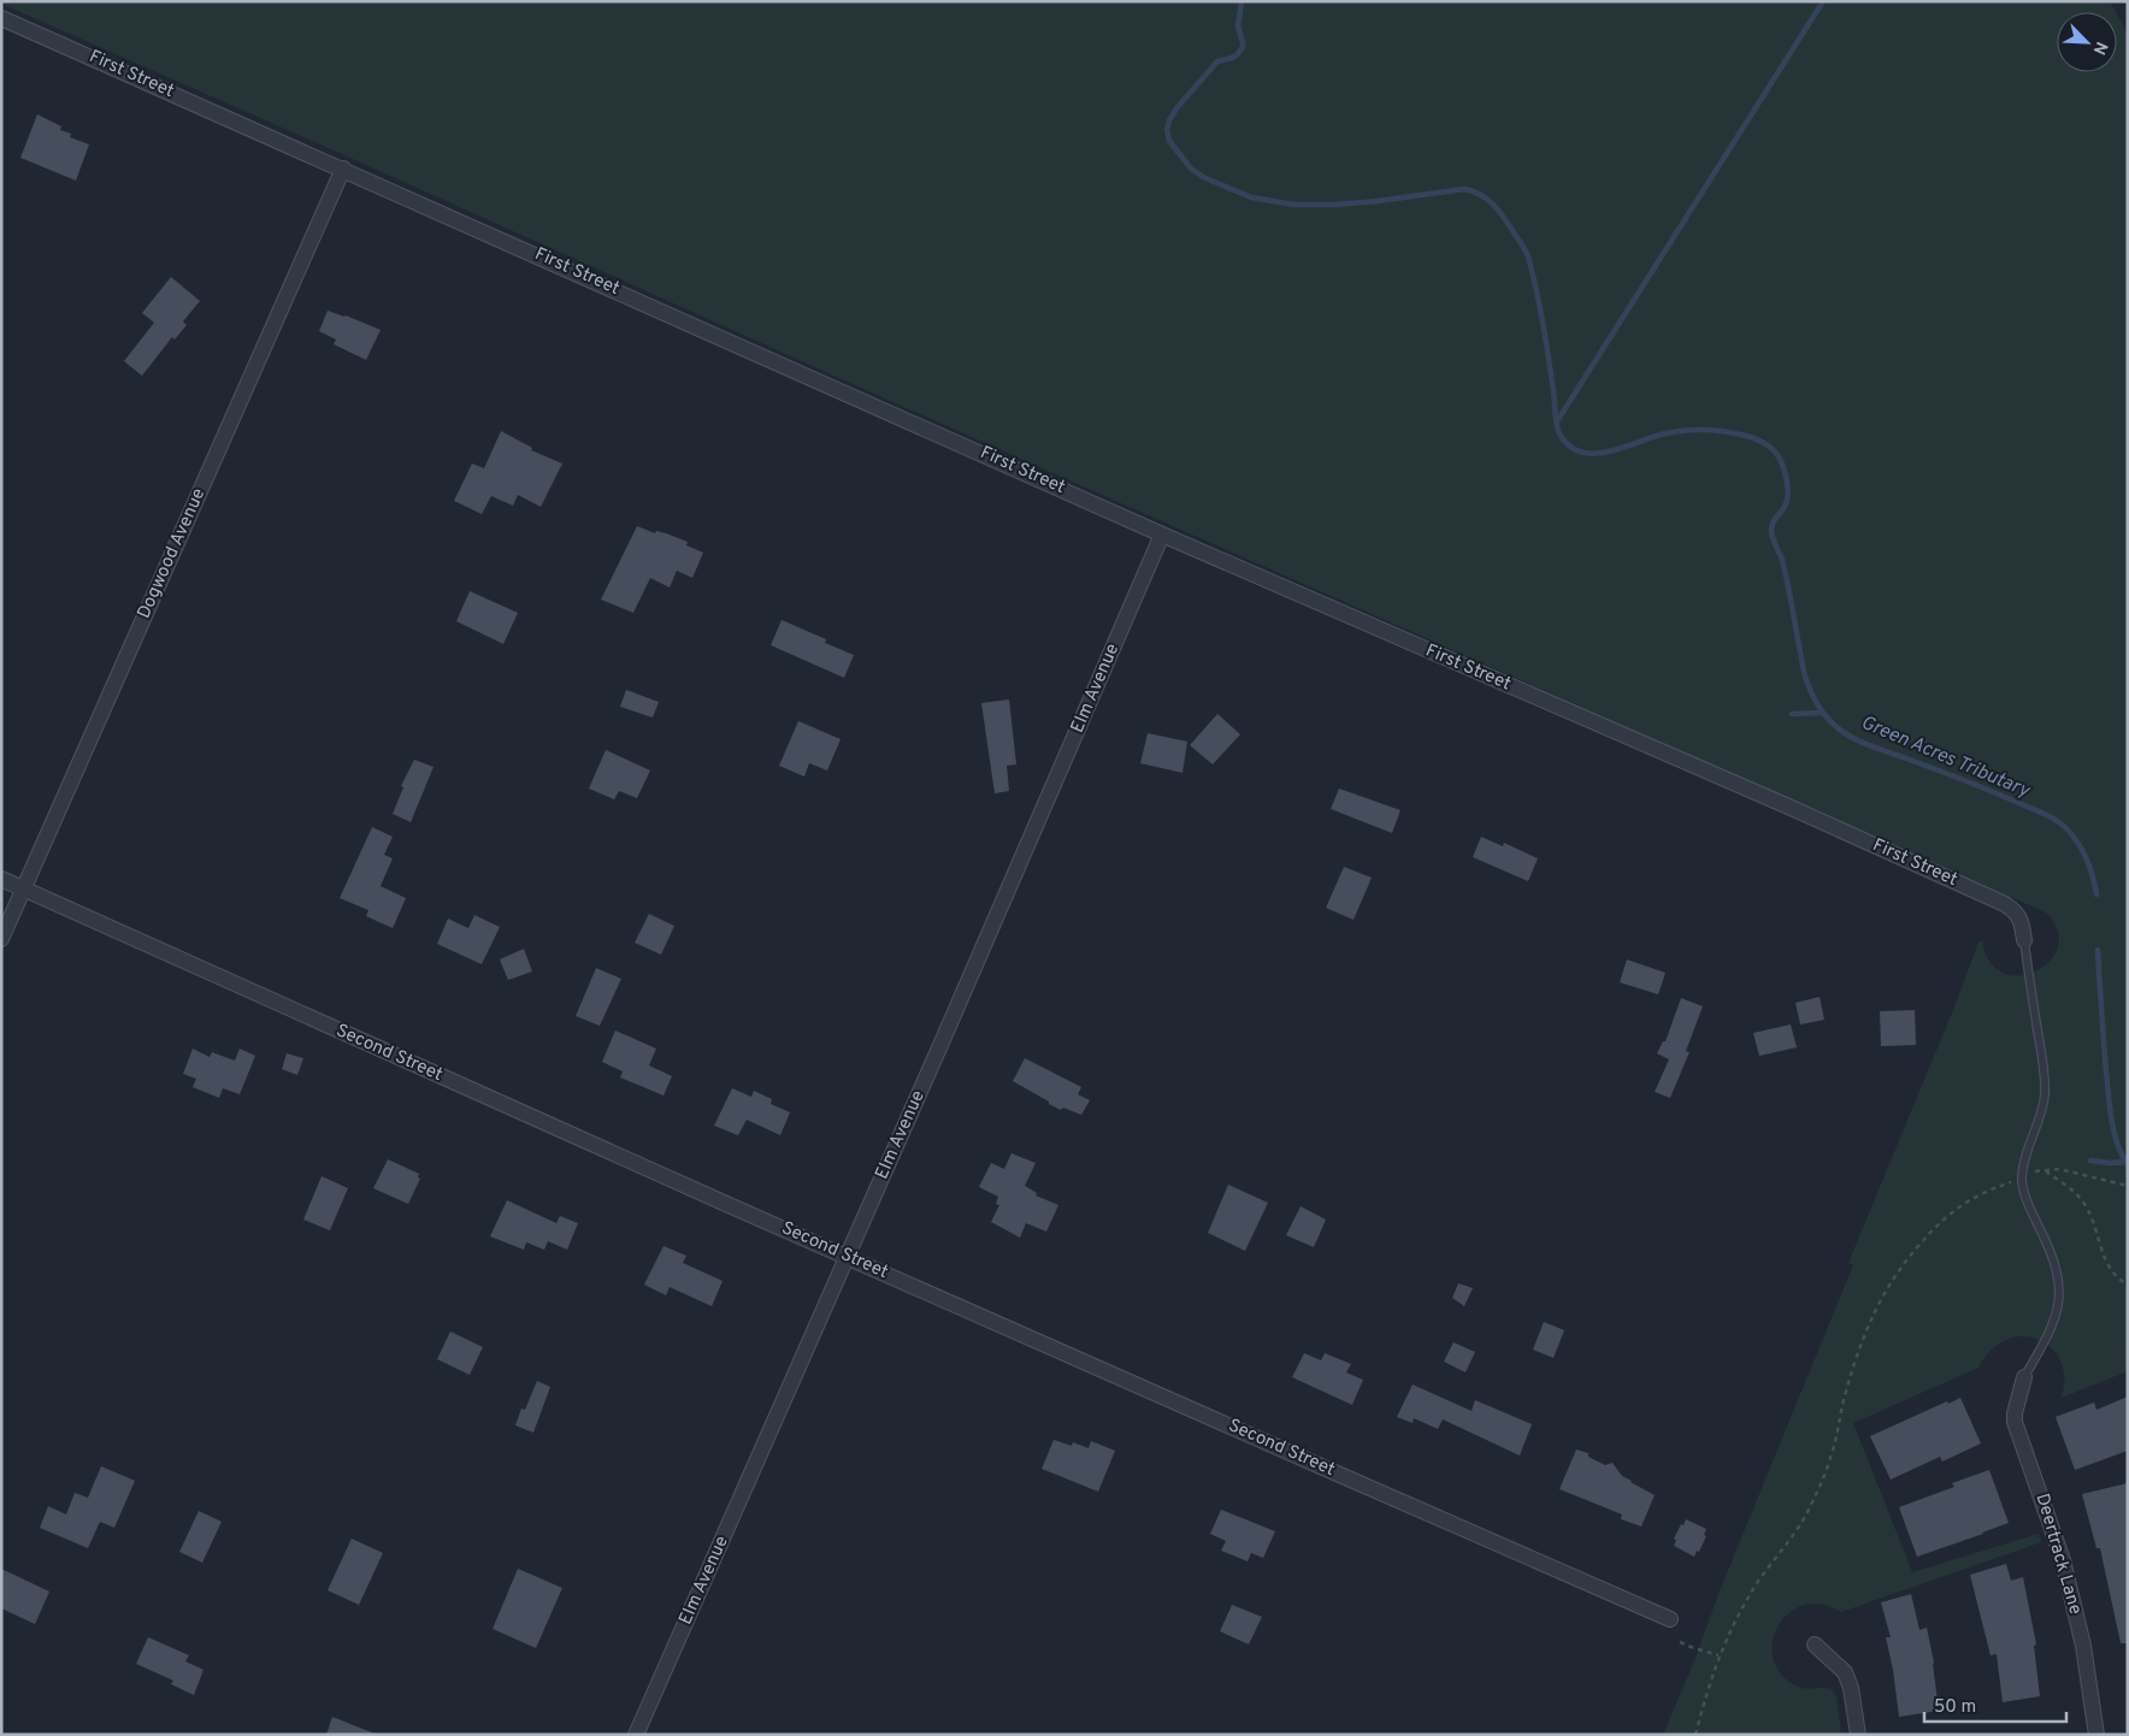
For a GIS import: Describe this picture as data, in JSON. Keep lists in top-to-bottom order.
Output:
{
  "streets": {
    "street": [
      "First Street",
      "Dogwood Avenue",
      "Elm Avenue",
      "Second Street",
      "Deertrack Lane"
    ]
  },
  "crossings": [
    ["First Street", "Dogwood Avenue"],
    ["First Street", "Elm Avenue"],
    ["Dogwood Avenue", "Second Street"],
    ["Elm Avenue", "Second Street"]
  ],
  "water": ["Green Acres Tributary"],
  "scale_bar": "50 m",
  "north": "bottom right"
}
